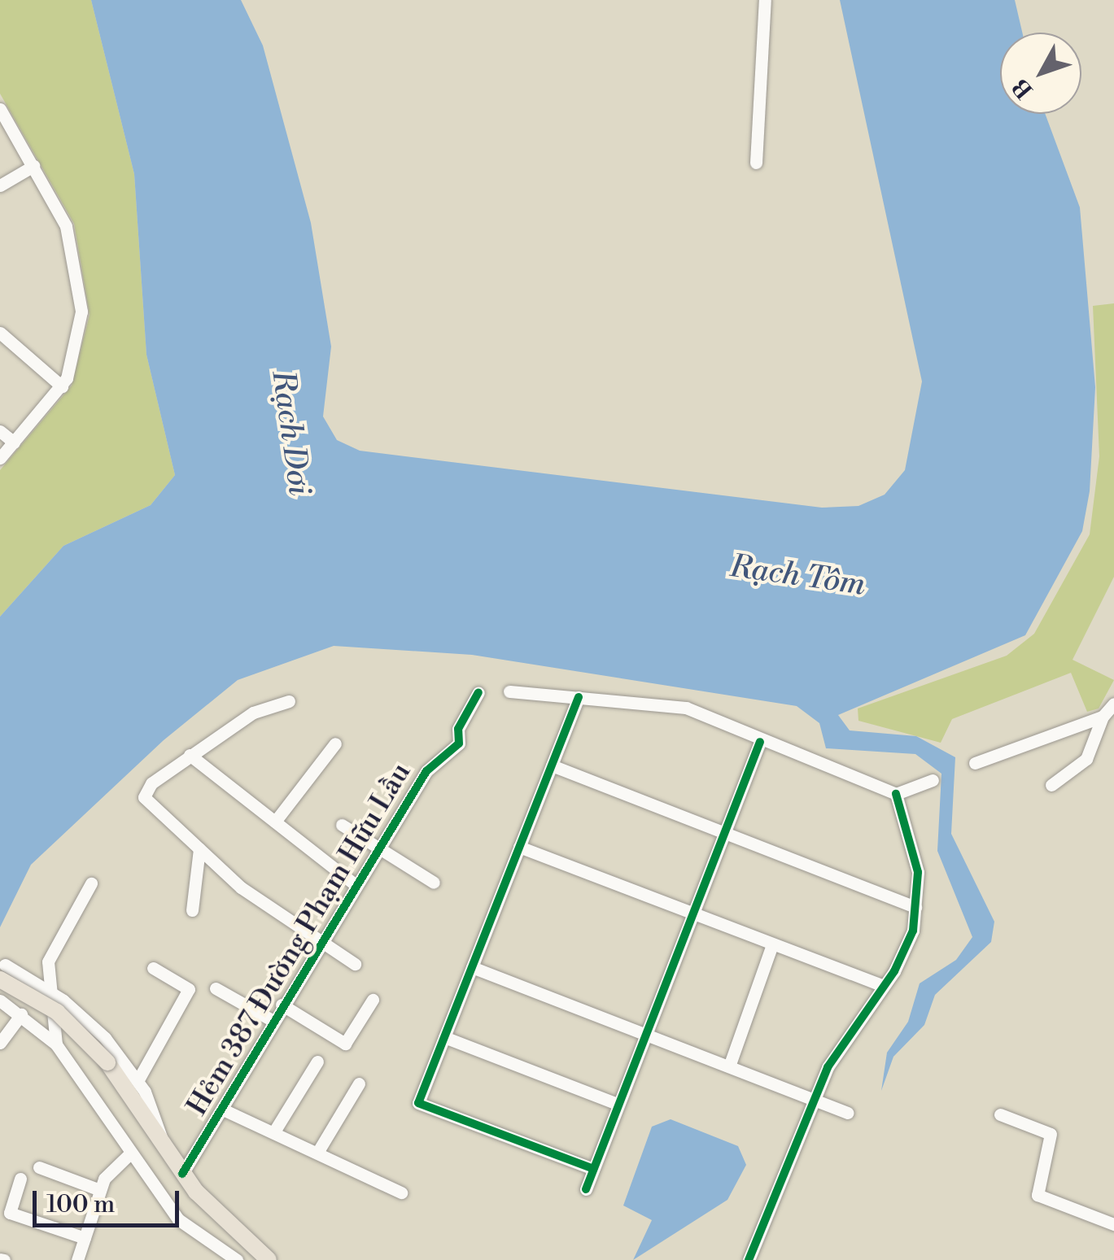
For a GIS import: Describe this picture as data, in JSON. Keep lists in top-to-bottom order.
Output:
{
  "streets": {
    "street": ["Hẻm 387 Đường Phạm Hữu Lầu"]
  },
  "water": ["Rạch Dơi", "Rạch Tôm"],
  "scale_bar": "100 m",
  "north": "bottom left"
}
